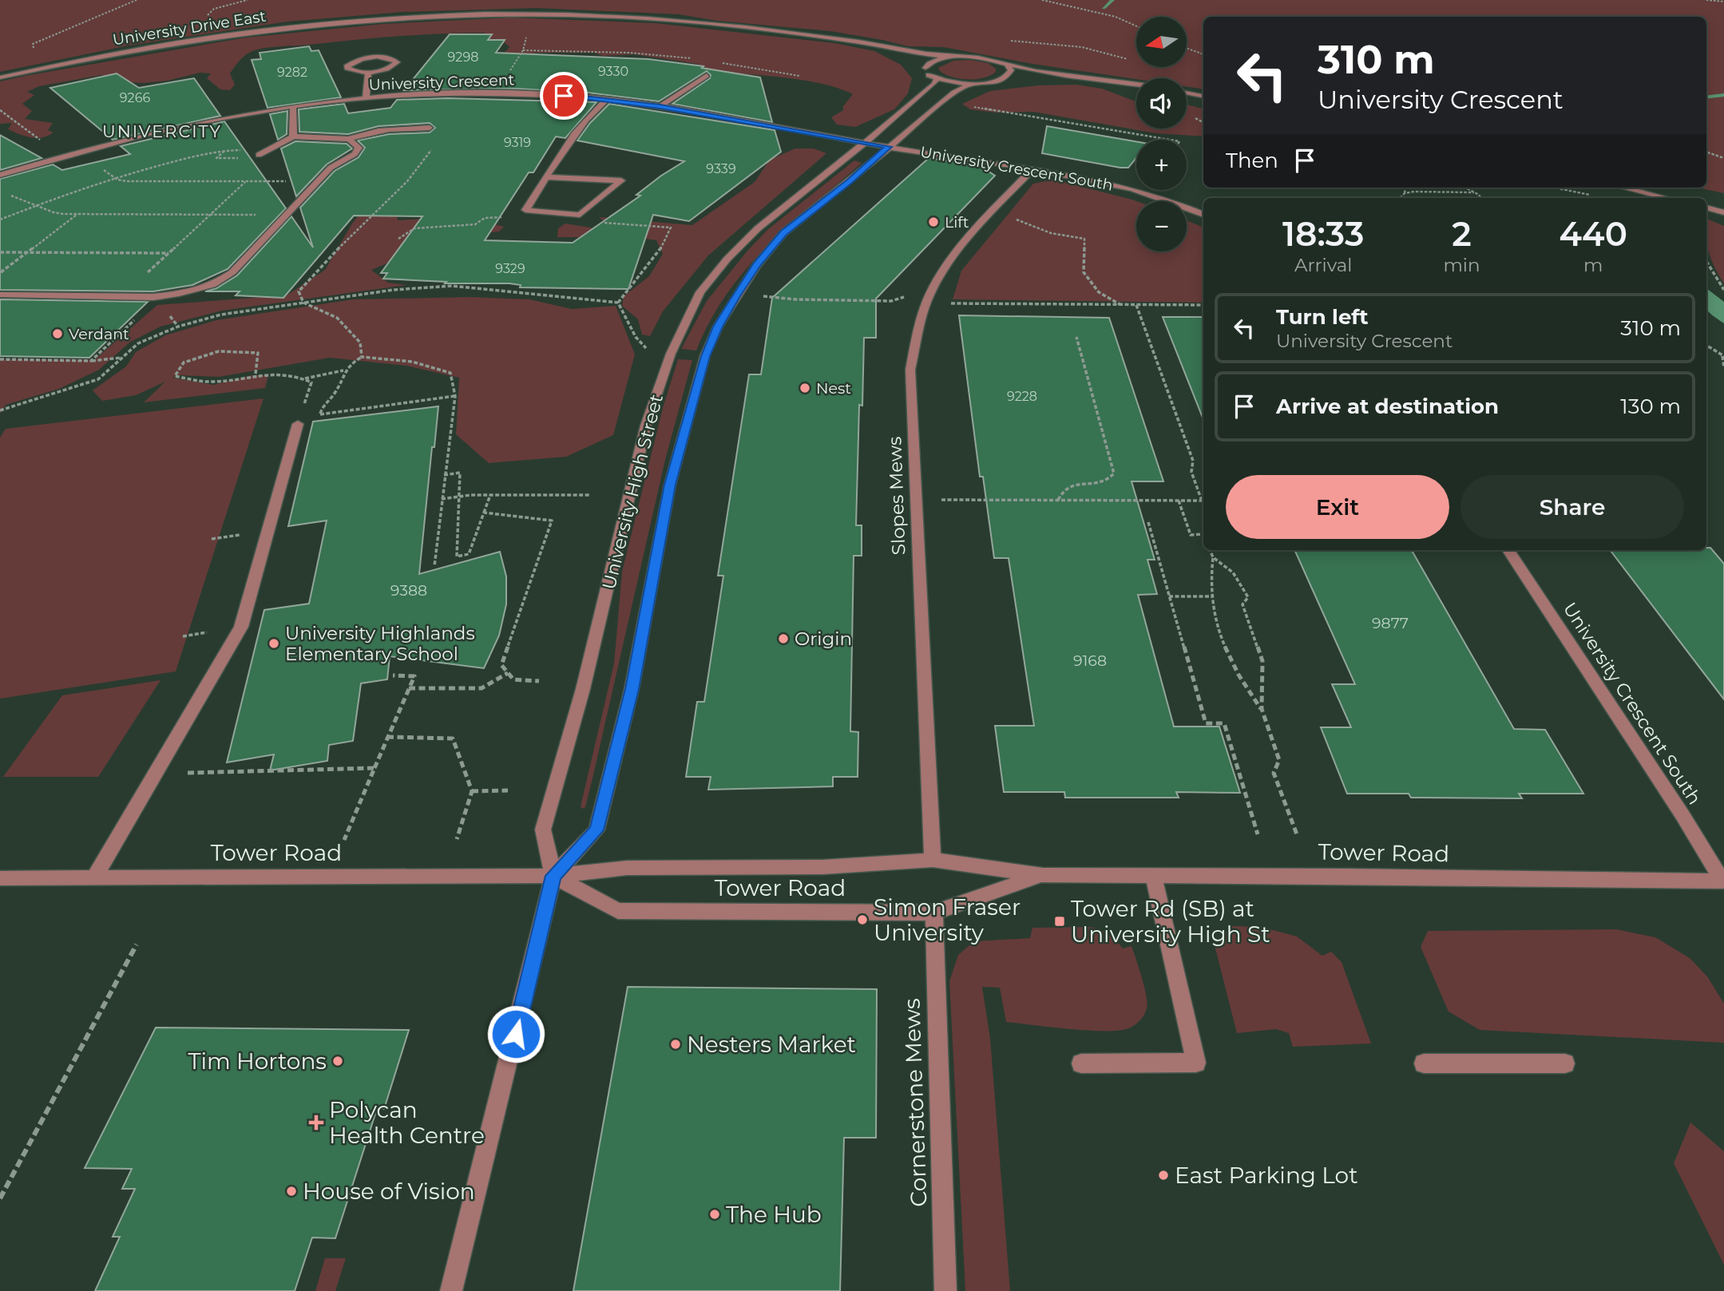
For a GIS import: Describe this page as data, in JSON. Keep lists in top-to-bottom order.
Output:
{
  "streets": {
    "street": [
      "University Drive East",
      "University Crescent",
      "University Crescent South",
      "University High Street",
      "Slopes Mews",
      "Tower Road",
      "Cornerstone Mews"
    ]
  },
  "crossings": [
    ["University Crescent", "University Crescent South"],
    ["University Crescent", "University High Street"],
    ["University Crescent South", "University High Street"],
    ["University Crescent South", "Slopes Mews"],
    ["University Crescent South", "Tower Road"],
    ["University High Street", "Tower Road"],
    ["Slopes Mews", "Tower Road"],
    ["Tower Road", "Cornerstone Mews"]
  ],
  "districts": ["UNIVERCITY"],
  "places": {
    "other": [
      "Lift",
      "Verdant",
      "Nest",
      "Origin",
      "University Highlands Elementary School",
      "Simon Fraser University",
      "Nesters Market",
      "Tim Hortons",
      "East Parking Lot",
      "House of Vision",
      "The Hub"
    ],
    "transit": ["Tower Rd (SB) at University High St"],
    "health": ["Polycan Health Centre"]
  },
  "house_numbers": [
    "9298",
    "9330",
    "9282",
    "9266",
    "9319",
    "9339",
    "9329",
    "9228",
    "9388",
    "9877",
    "9168"
  ],
  "north": "left",
  "page": {
    "map_buttons": ["+", "−"],
    "turn": ["310 m", "University Crescent"],
    "then": "Then",
    "eta": [
      "18:33",
      "Arrival",
      "2",
      "min",
      "440",
      "m"
    ],
    "list": [
      {
        "name": "Turn left",
        "note": "University Crescent",
        "value": "310 m"
      },
      {
        "name": "Arrive at destination",
        "value": "130 m"
      }
    ],
    "buttons": ["Exit", "Share"]
  }
}
